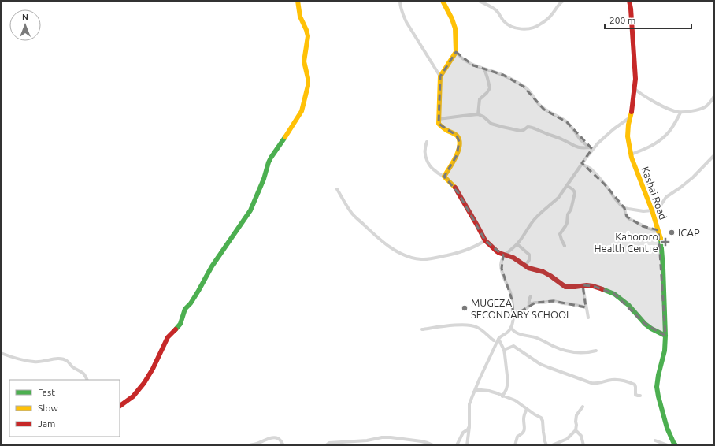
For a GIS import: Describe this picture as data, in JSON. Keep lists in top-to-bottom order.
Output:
{
  "streets": {
    "street": ["Kashai Road"]
  },
  "places": {
    "other": ["ICAP", "MUGEZA SECONDARY SCHOOL"],
    "health": ["Kahororo Health Centre"]
  },
  "legend": ["Fast", "Slow", "Jam"],
  "scale_bar": "200 m",
  "north": "top"
}
